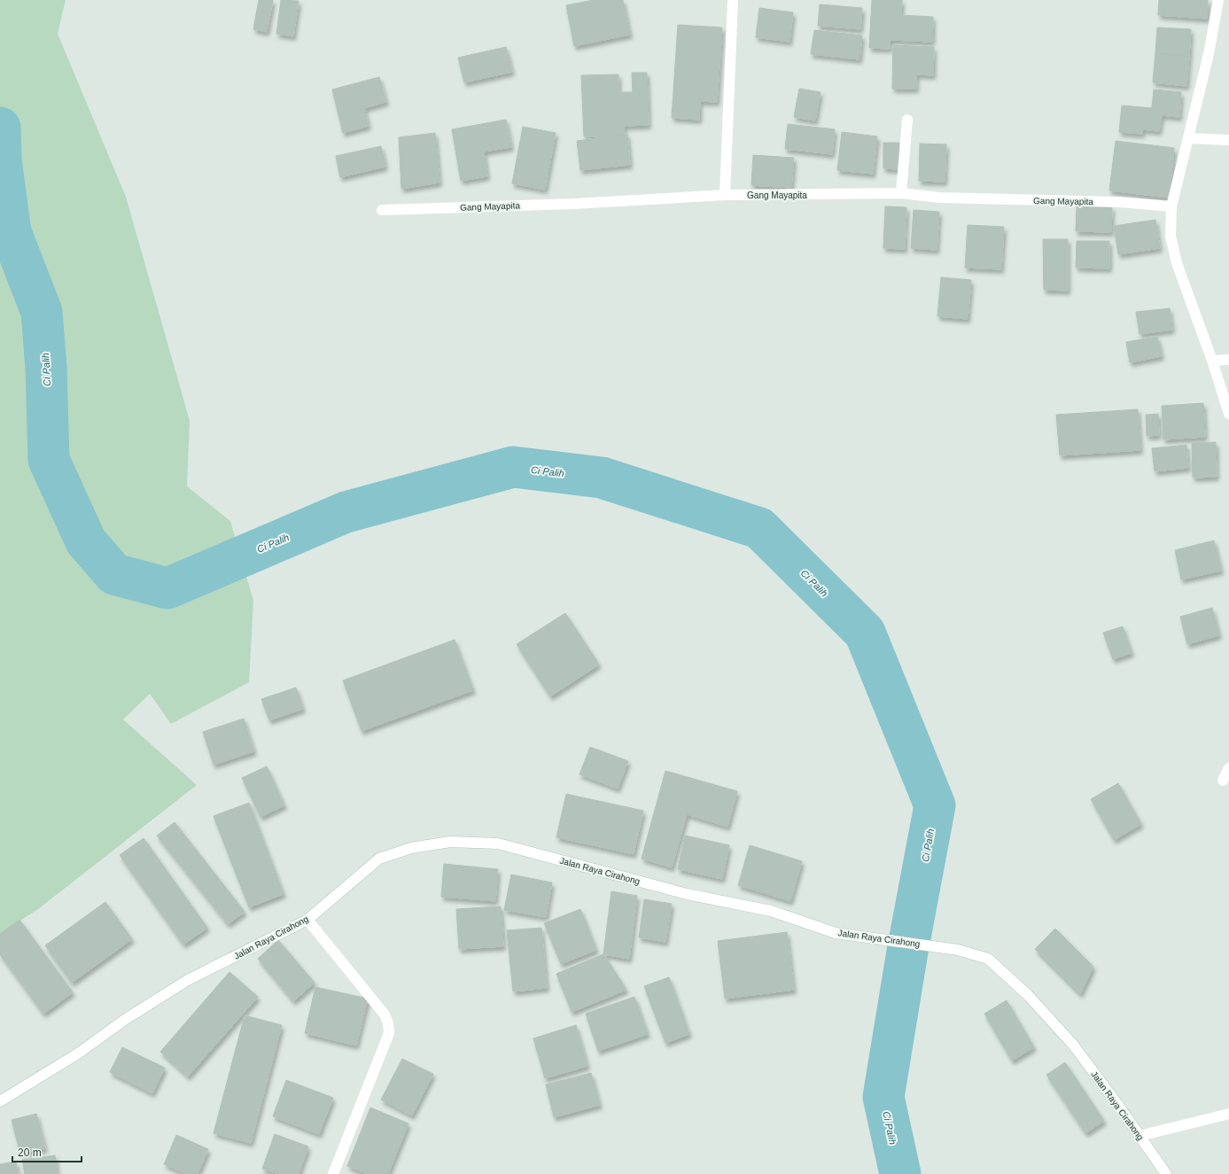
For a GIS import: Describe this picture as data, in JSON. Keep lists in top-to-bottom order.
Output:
{
  "streets": {
    "street": ["Gang Mayapita", "Jalan Raya Cirahong"]
  },
  "water": ["Ci Palih"],
  "scale_bar": "20 m"
}
